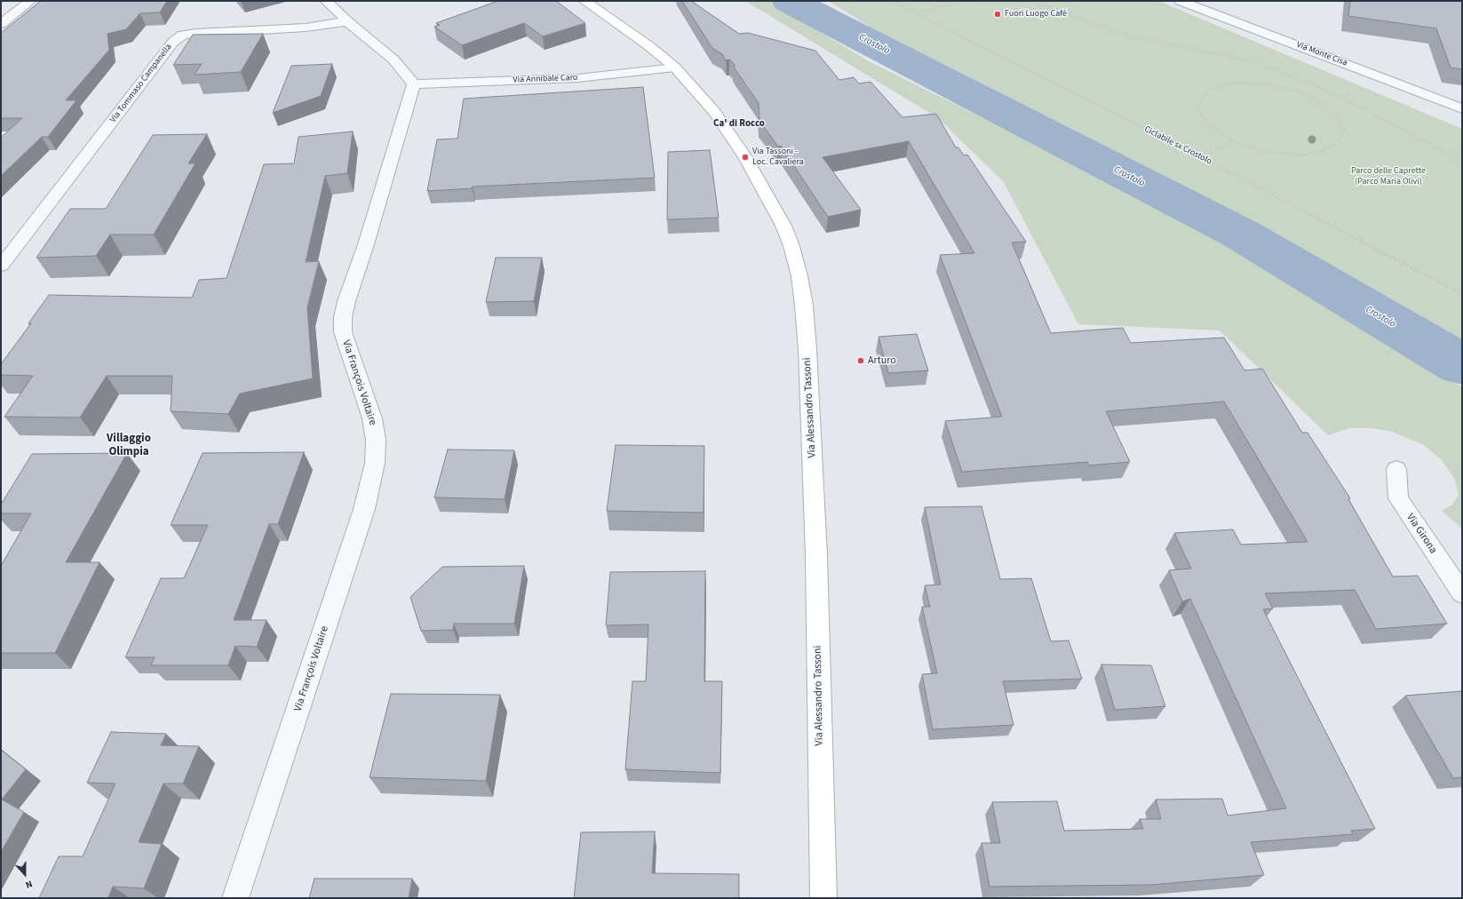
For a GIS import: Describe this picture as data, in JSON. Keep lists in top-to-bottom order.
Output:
{
  "streets": {
    "street": [
      "Via Monte Cisa",
      "Via Annibale Caro",
      "Via Tommaso Campanella",
      "Via François Voltaire",
      "Via Alessandro Tassoni",
      "Via Girona"
    ],
    "path": ["Ciclabile sx Crostolo"]
  },
  "crossings": [
    ["Via Annibale Caro", "Via François Voltaire"],
    ["Via Annibale Caro", "Via Alessandro Tassoni"]
  ],
  "districts": ["Ca' di Rocco", "Villaggio Olimpia"],
  "water": ["Crostolo"],
  "parks": ["Parco delle Caprette (Parco Maria Olivi)"],
  "places": ["Fuori Luogo Café", "Via Tassoni - Loc. Cavaliera", "Arturo"],
  "north": "bottom"
}
